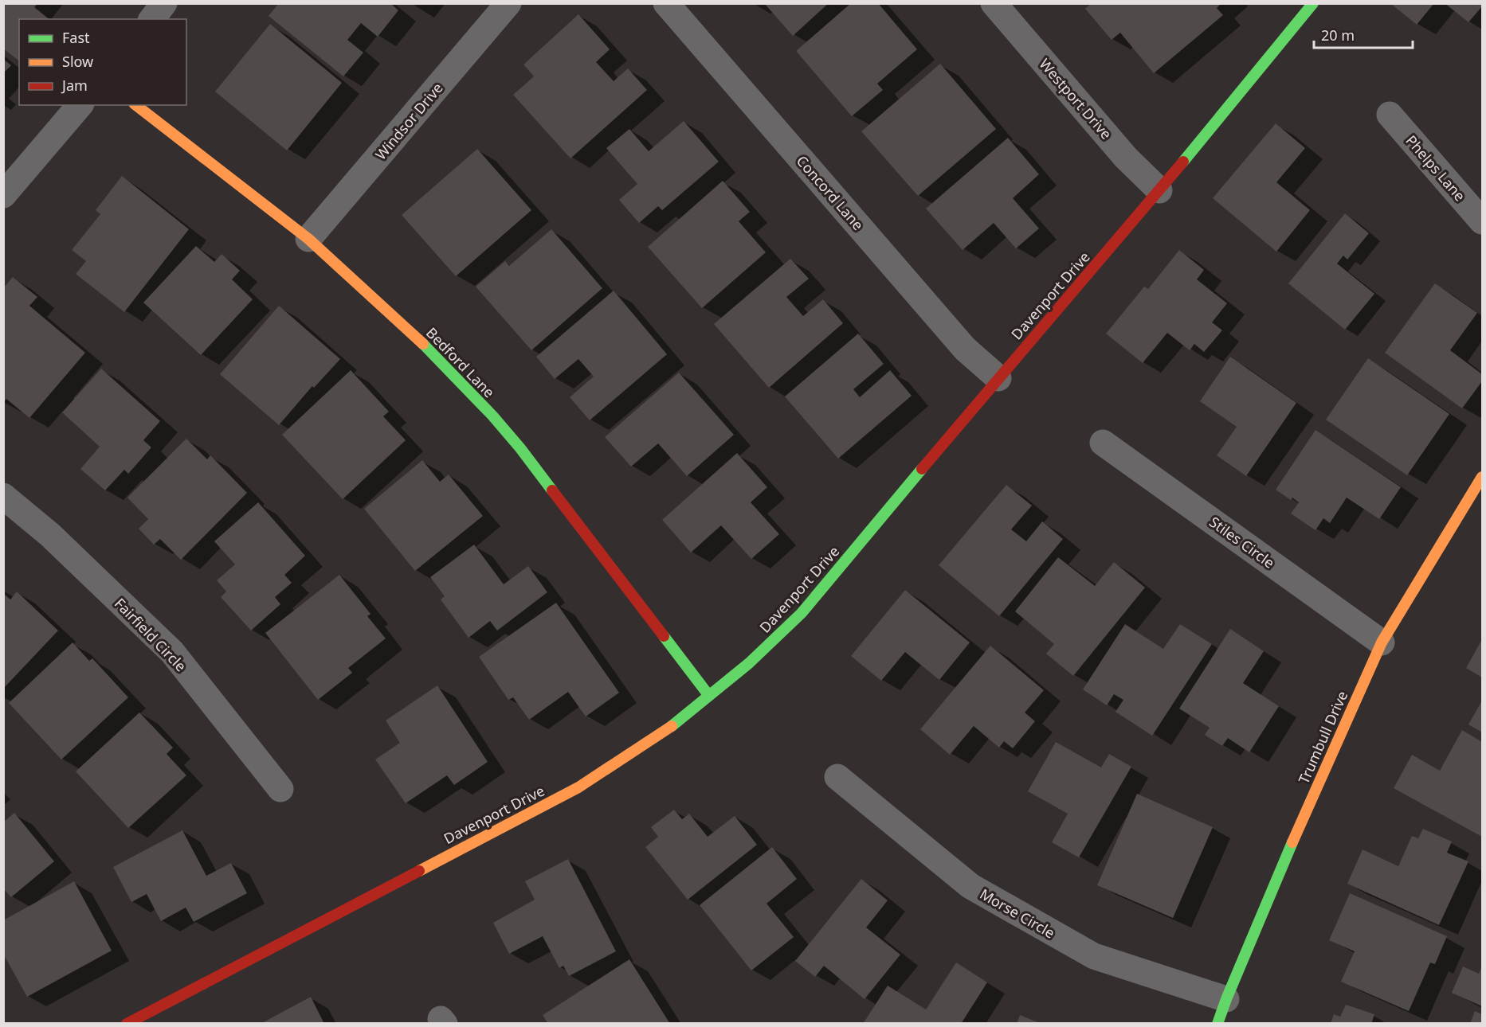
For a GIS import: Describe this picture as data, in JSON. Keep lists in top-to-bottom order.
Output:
{
  "streets": {
    "street": [
      "Westport Drive",
      "Windsor Drive",
      "Phelps Lane",
      "Concord Lane",
      "Davenport Drive",
      "Bedford Lane",
      "Stiles Circle",
      "Fairfield Circle",
      "Trumbull Drive",
      "Morse Circle"
    ]
  },
  "crossings": [
    ["Westport Drive", "Davenport Drive"],
    ["Windsor Drive", "Bedford Lane"],
    ["Concord Lane", "Davenport Drive"],
    ["Davenport Drive", "Bedford Lane"],
    ["Stiles Circle", "Trumbull Drive"],
    ["Trumbull Drive", "Morse Circle"]
  ],
  "legend": ["Fast", "Slow", "Jam"],
  "scale_bar": "20 m"
}
